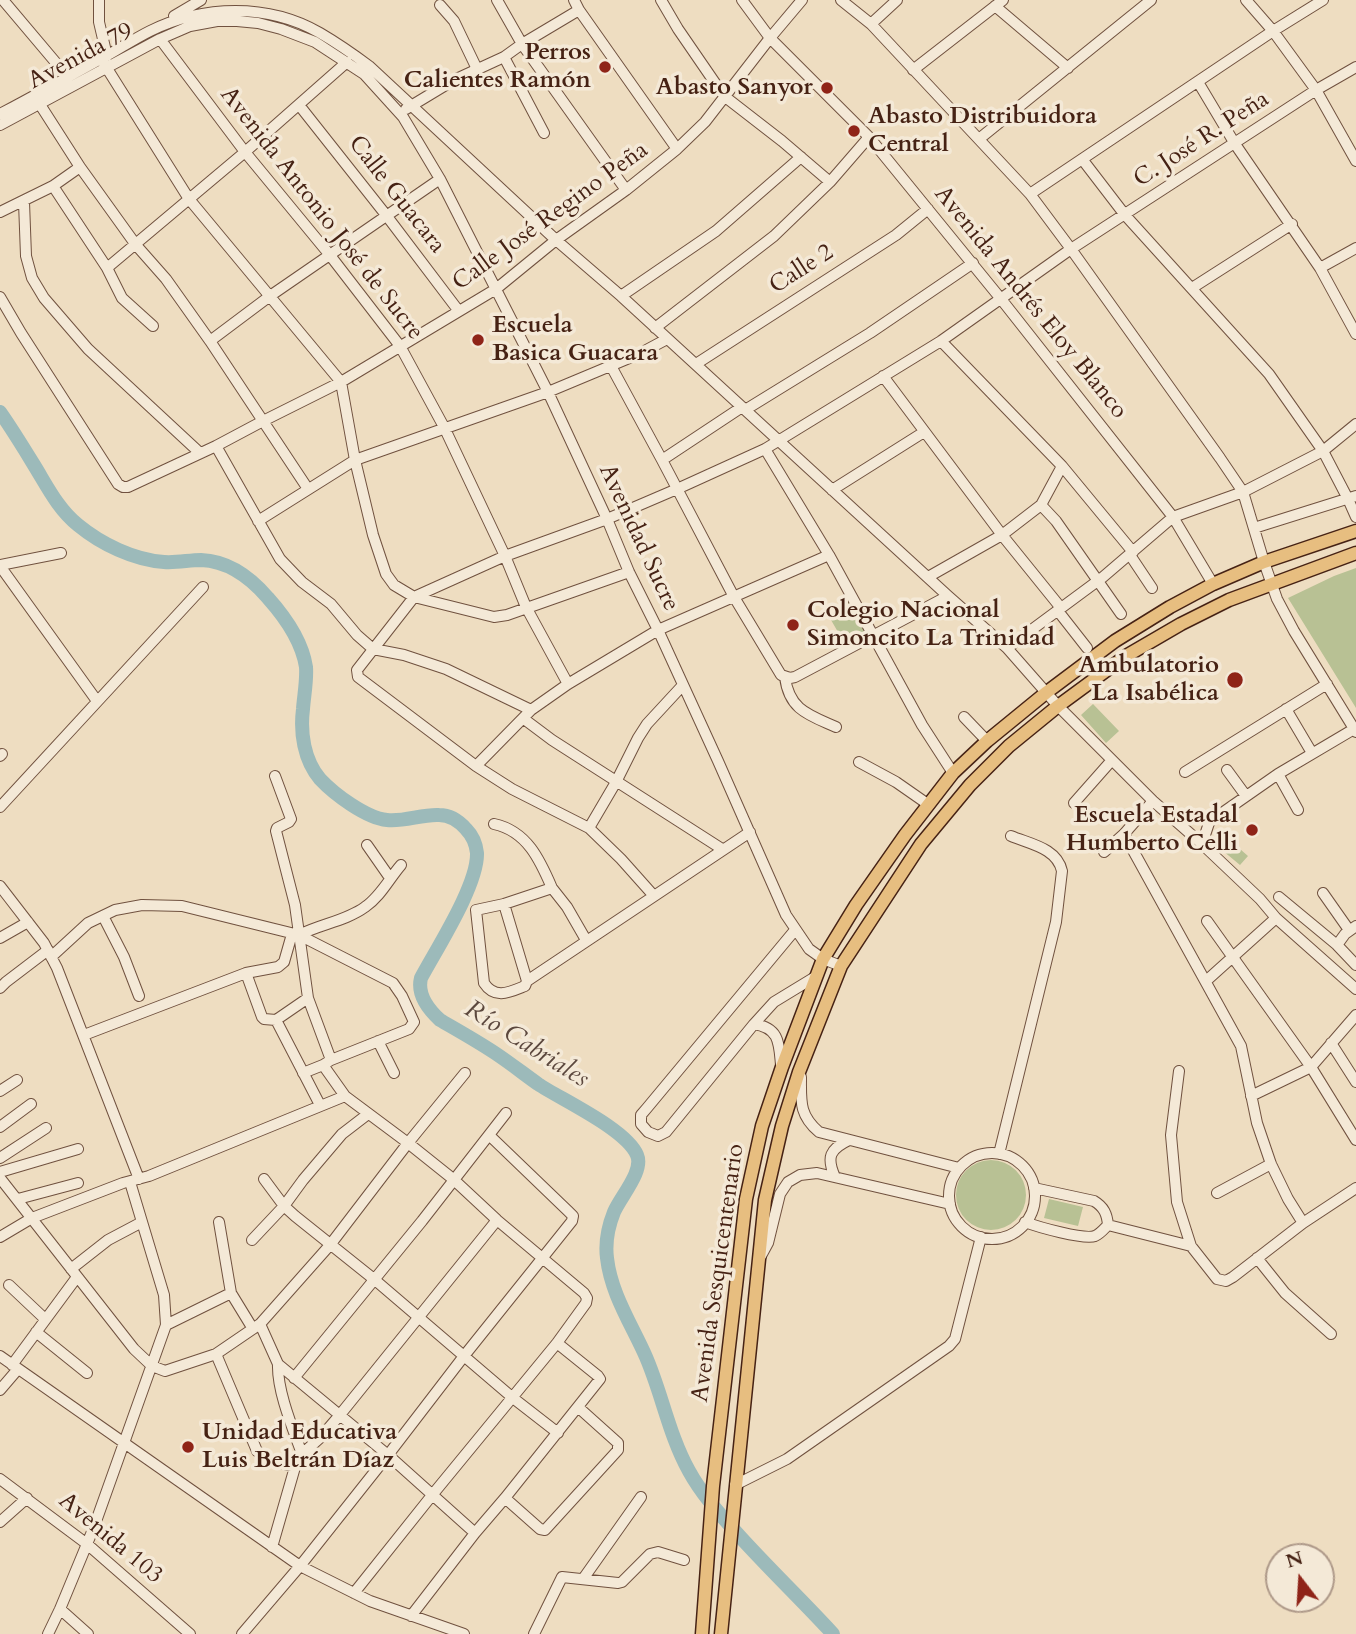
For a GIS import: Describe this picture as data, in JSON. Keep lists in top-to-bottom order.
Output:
{
  "streets": {
    "main road": ["Avenida Sesquicentenario"],
    "street": [
      "Avenida 79",
      "C. José R. Peña",
      "Calle Guacara",
      "Avenida Antonio José de Sucre",
      "Calle José Regino Peña",
      "Calle 2",
      "Avenida Andrés Eloy Blanco",
      "Avenidad Sucre",
      "Avenida 103"
    ]
  },
  "crossings": [
    ["Avenida 79", "Avenida Antonio José de Sucre"],
    ["Avenida 79", "Avenidad Sucre"],
    ["C. José R. Peña", "Avenida Antonio José de Sucre"],
    ["C. José R. Peña", "Avenida Andrés Eloy Blanco"],
    ["C. José R. Peña", "Avenidad Sucre"],
    ["Calle Guacara", "Calle José Regino Peña"],
    ["Avenida Antonio José de Sucre", "Calle José Regino Peña"],
    ["Calle José Regino Peña", "Avenida Andrés Eloy Blanco"],
    ["Calle José Regino Peña", "Avenidad Sucre"],
    ["Calle 2", "Avenida Andrés Eloy Blanco"],
    ["Avenida Andrés Eloy Blanco", "Avenida Sesquicentenario"],
    ["Avenidad Sucre", "Avenida Sesquicentenario"]
  ],
  "water": ["Río Cabriales"],
  "places": [
    "Perros Calientes Ramón",
    "Abasto Sanyor",
    "Abasto Distribuidora Central",
    "Escuela Basica Guacara",
    "Colegio Nacional Simoncito La Trinidad",
    "Ambulatorio La Isabélica",
    "Escuela Estadal Humberto Celli",
    "Unidad Educativa Luis Beltrán Díaz"
  ],
  "north": "top"
}
